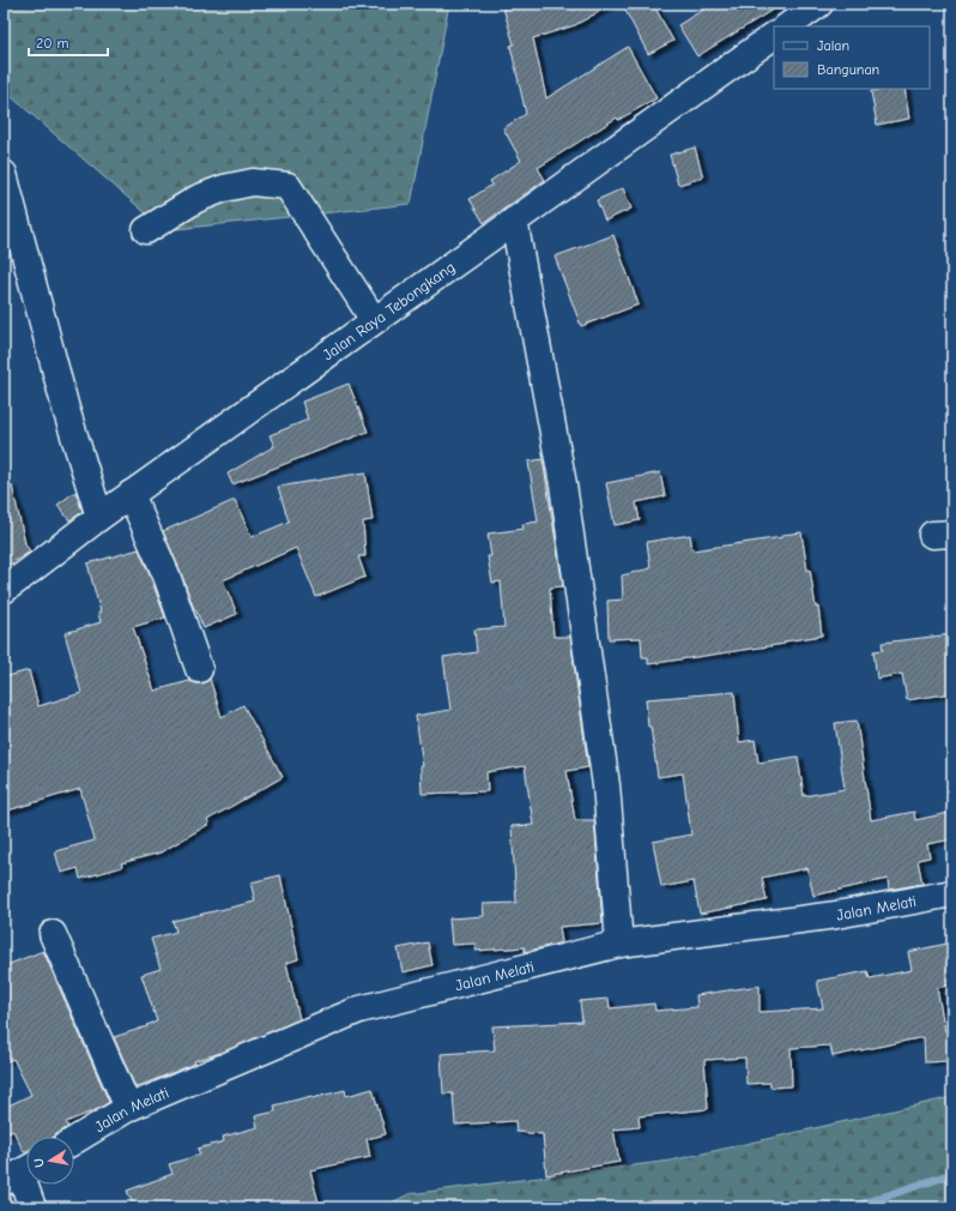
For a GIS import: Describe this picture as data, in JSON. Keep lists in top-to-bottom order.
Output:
{
  "streets": {
    "street": ["Jalan Raya Tebongkang", "Jalan Melati"]
  },
  "legend": ["Jalan", "Bangunan"],
  "scale_bar": "20 m",
  "north": "left"
}
